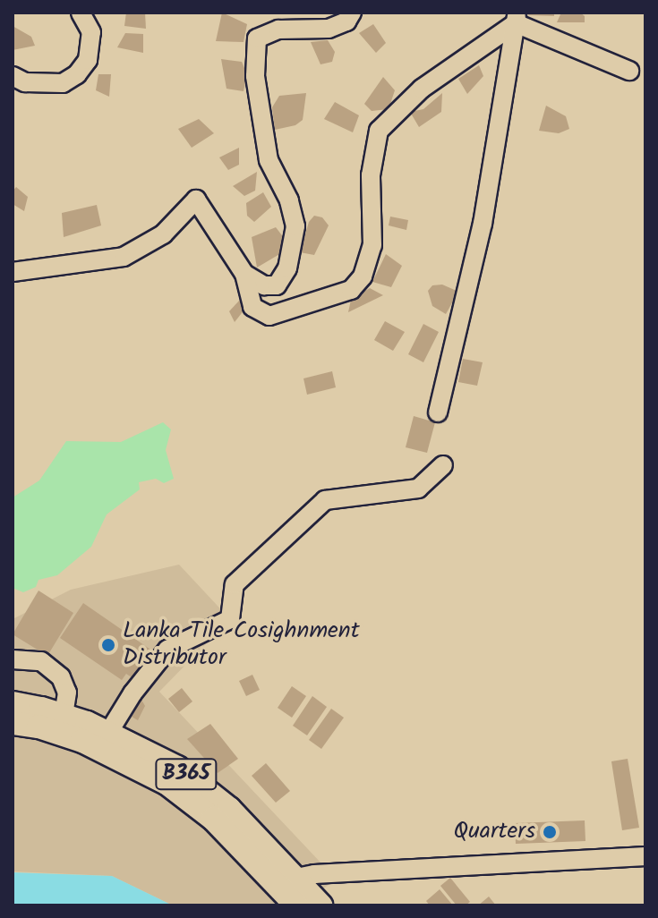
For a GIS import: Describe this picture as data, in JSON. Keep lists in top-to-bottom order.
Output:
{
  "streets": {
    "main road": ["B365"]
  },
  "places": ["Lanka Tile Cosighnment Distributor", "Quarters"]
}
